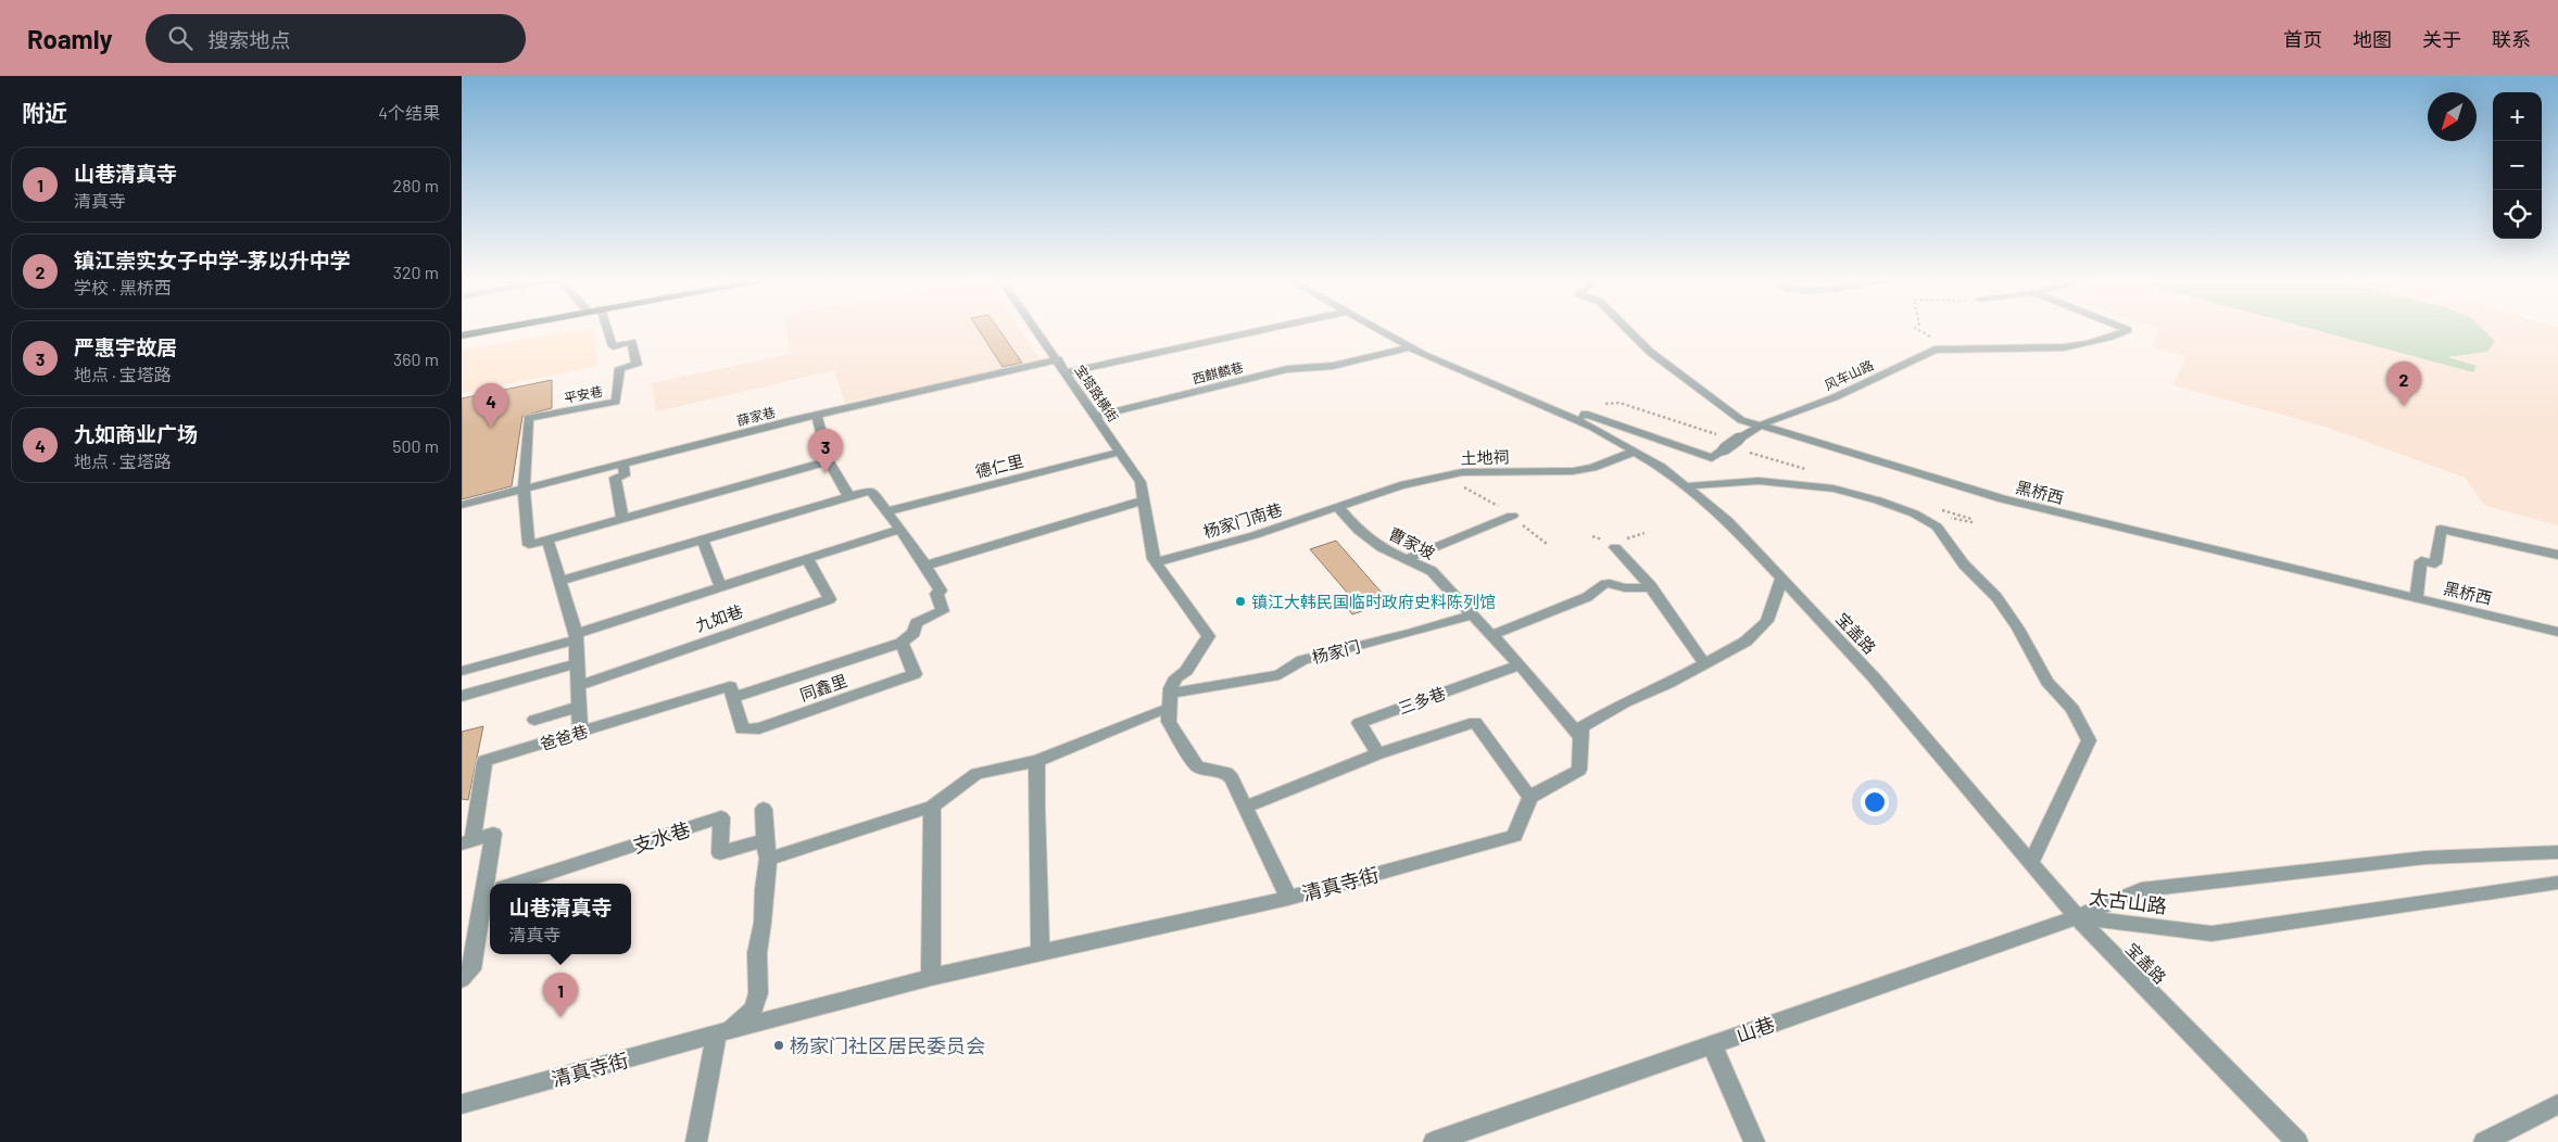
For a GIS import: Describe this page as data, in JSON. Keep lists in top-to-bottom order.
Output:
{
  "streets": {
    "street": [
      "西麒麟巷",
      "风车山路",
      "宝塔路横街",
      "平安巷",
      "薛家巷",
      "土地祠",
      "德仁里",
      "黑桥西",
      "杨家门南巷",
      "曹家坡",
      "九如巷",
      "宝盖路",
      "杨家门",
      "同鑫里",
      "三多巷",
      "爸爸巷",
      "支水巷",
      "清真寺街",
      "太古山路",
      "山巷"
    ]
  },
  "crossings": [
    ["西麒麟巷", "宝塔路横街"],
    ["西麒麟巷", "宝盖路"],
    ["风车山路", "黑桥西"],
    ["风车山路", "宝盖路"],
    ["宝塔路横街", "薛家巷"],
    ["宝塔路横街", "德仁里"],
    ["平安巷", "薛家巷"],
    ["土地祠", "杨家门南巷"],
    ["土地祠", "曹家坡"],
    ["土地祠", "宝盖路"],
    ["杨家门南巷", "曹家坡"],
    ["曹家坡", "杨家门"],
    ["曹家坡", "三多巷"],
    ["宝盖路", "太古山路"],
    ["宝盖路", "山巷"],
    ["同鑫里", "爸爸巷"],
    ["太古山路", "山巷"]
  ],
  "places": ["镇江大韩民国临时政府史料陈列馆", "杨家门社区居民委员会"],
  "north": "bottom left",
  "page": {
    "header": "Roamly",
    "search": "搜索地点",
    "nav": [
      "首页",
      "地图",
      "关于",
      "联系"
    ],
    "heading": ["附近", "4个结果"],
    "map_buttons": ["+", "−"],
    "list": [
      {
        "mark": "1",
        "name": "山巷清真寺",
        "note": "清真寺",
        "value": "280 m"
      },
      {
        "mark": "2",
        "name": "镇江崇实女子中学-茅以升中学",
        "note": "学校 · 黑桥西",
        "value": "320 m"
      },
      {
        "mark": "3",
        "name": "严惠宇故居",
        "note": "地点 · 宝塔路",
        "value": "360 m"
      },
      {
        "mark": "4",
        "name": "九如商业广场",
        "note": "地点 · 宝塔路",
        "value": "500 m"
      }
    ],
    "pins": [
      "2",
      "4",
      "3",
      "1"
    ],
    "popup": ["山巷清真寺", "清真寺"]
  }
}
